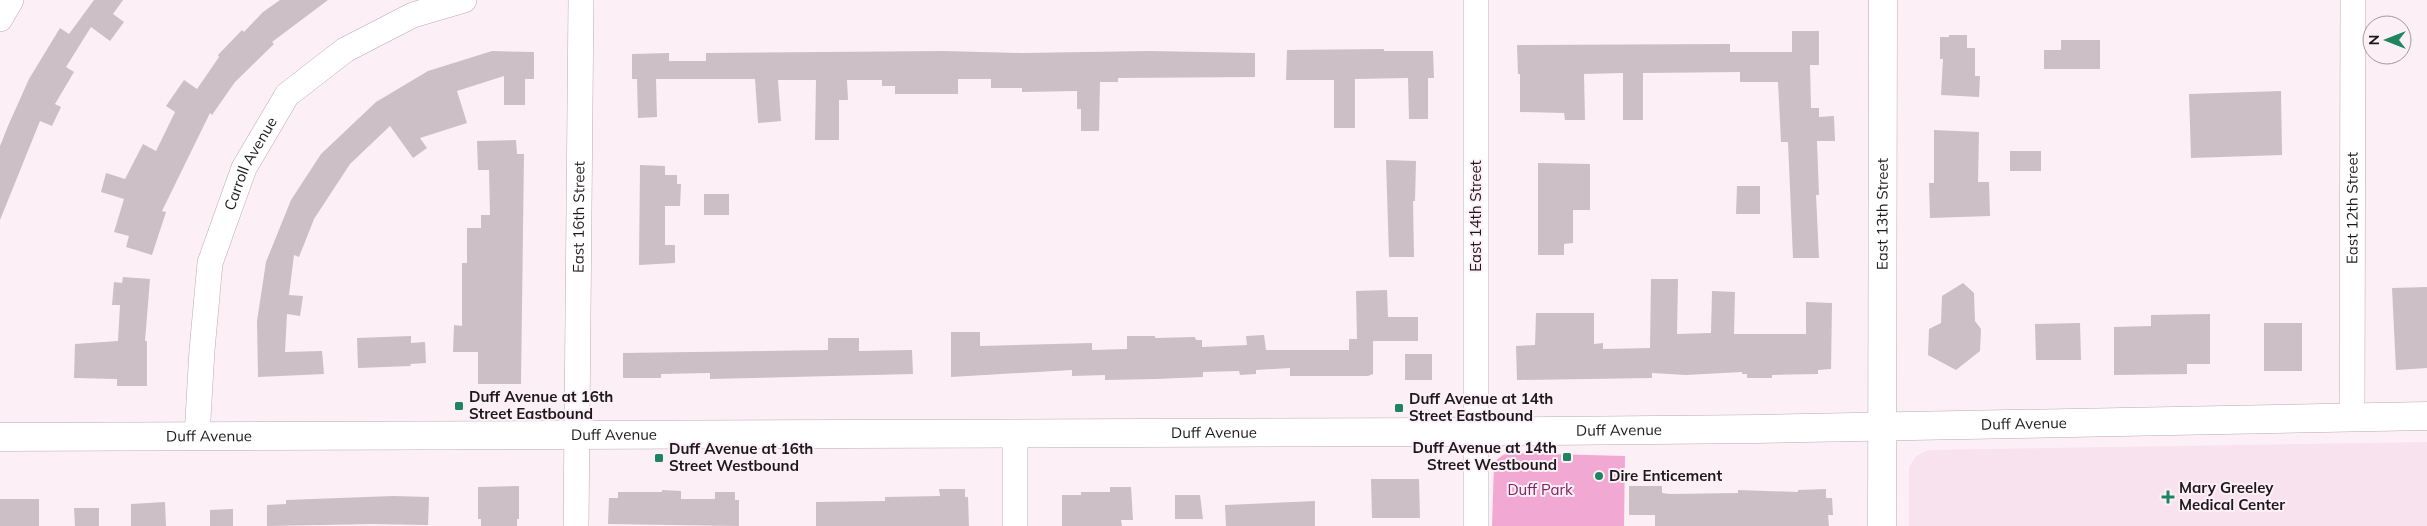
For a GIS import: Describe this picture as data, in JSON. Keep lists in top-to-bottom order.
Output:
{
  "streets": {
    "main road": ["East 13th Street", "Duff Avenue"],
    "street": [
      "Carroll Avenue",
      "East 12th Street",
      "East 14th Street",
      "East 16th Street"
    ]
  },
  "crossings": [
    ["Carroll Avenue", "Duff Avenue"],
    ["East 12th Street", "Duff Avenue"],
    ["East 13th Street", "Duff Avenue"],
    ["East 14th Street", "Duff Avenue"],
    ["East 16th Street", "Duff Avenue"]
  ],
  "parks": ["Duff Park"],
  "places": {
    "transit": [
      "Duff Avenue at 16th Street Eastbound",
      "Duff Avenue at 14th Street Eastbound",
      "Duff Avenue at 14th Street Westbound",
      "Duff Avenue at 16th Street Westbound"
    ],
    "other": ["Dire Enticement"],
    "health": ["Mary Greeley Medical Center"]
  },
  "north": "left"
}
